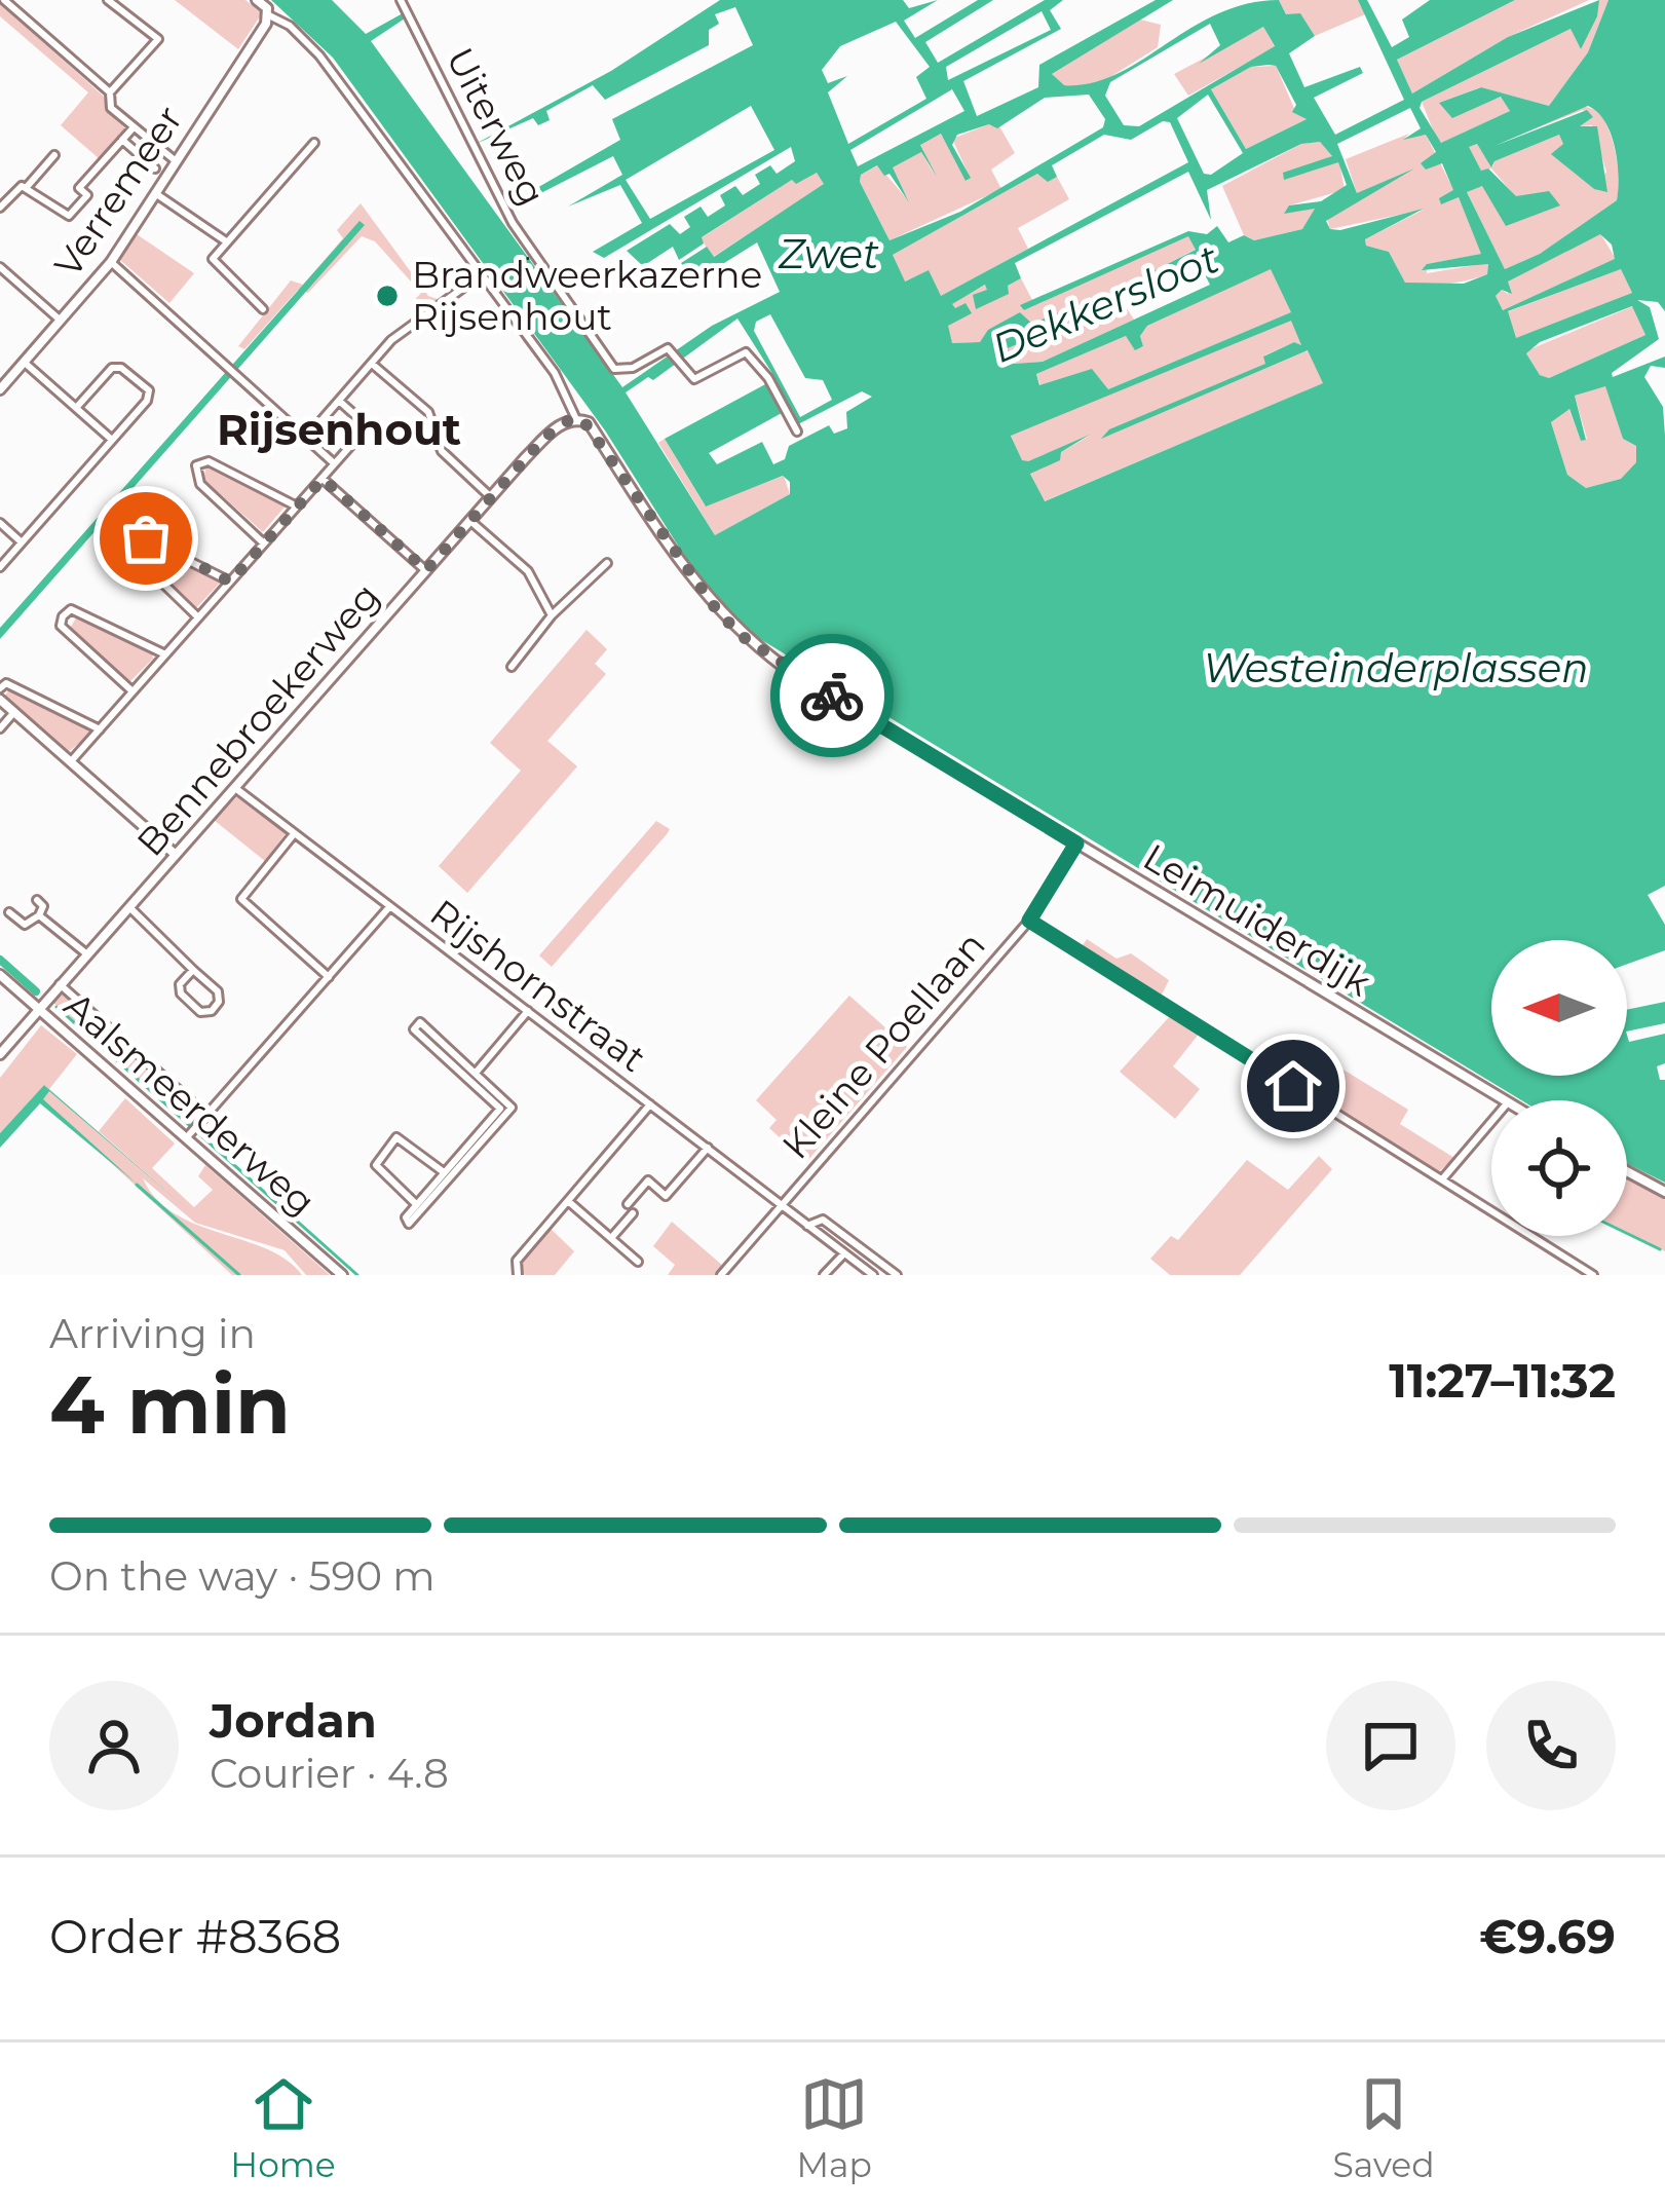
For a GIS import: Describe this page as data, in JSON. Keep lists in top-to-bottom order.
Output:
{
  "streets": {
    "street": [
      "Uiterweg",
      "Verremeer",
      "Bennebroekerweg",
      "Leimuiderdijk",
      "Rijshornstraat",
      "Kleine Poellaan",
      "Aalsmeerderweg"
    ]
  },
  "crossings": [
    ["Bennebroekerweg", "Leimuiderdijk"],
    ["Bennebroekerweg", "Rijshornstraat"],
    ["Bennebroekerweg", "Aalsmeerderweg"],
    ["Leimuiderdijk", "Kleine Poellaan"],
    ["Rijshornstraat", "Kleine Poellaan"]
  ],
  "districts": ["Rijsenhout"],
  "water": ["Zwet", "Dekkersloot", "Westeinderplassen"],
  "places": ["Brandweerkazerne Rijsenhout"],
  "north": "left",
  "page": {
    "heading": ["4 min", "Arriving in", "11:27–11:32"],
    "panel": [
      "Jordan",
      "Courier · 4.8",
      "Order #8368",
      "€9.69"
    ],
    "bar": "On the way · 590 m",
    "tabs": ["Home", "Map", "Saved"]
  }
}
